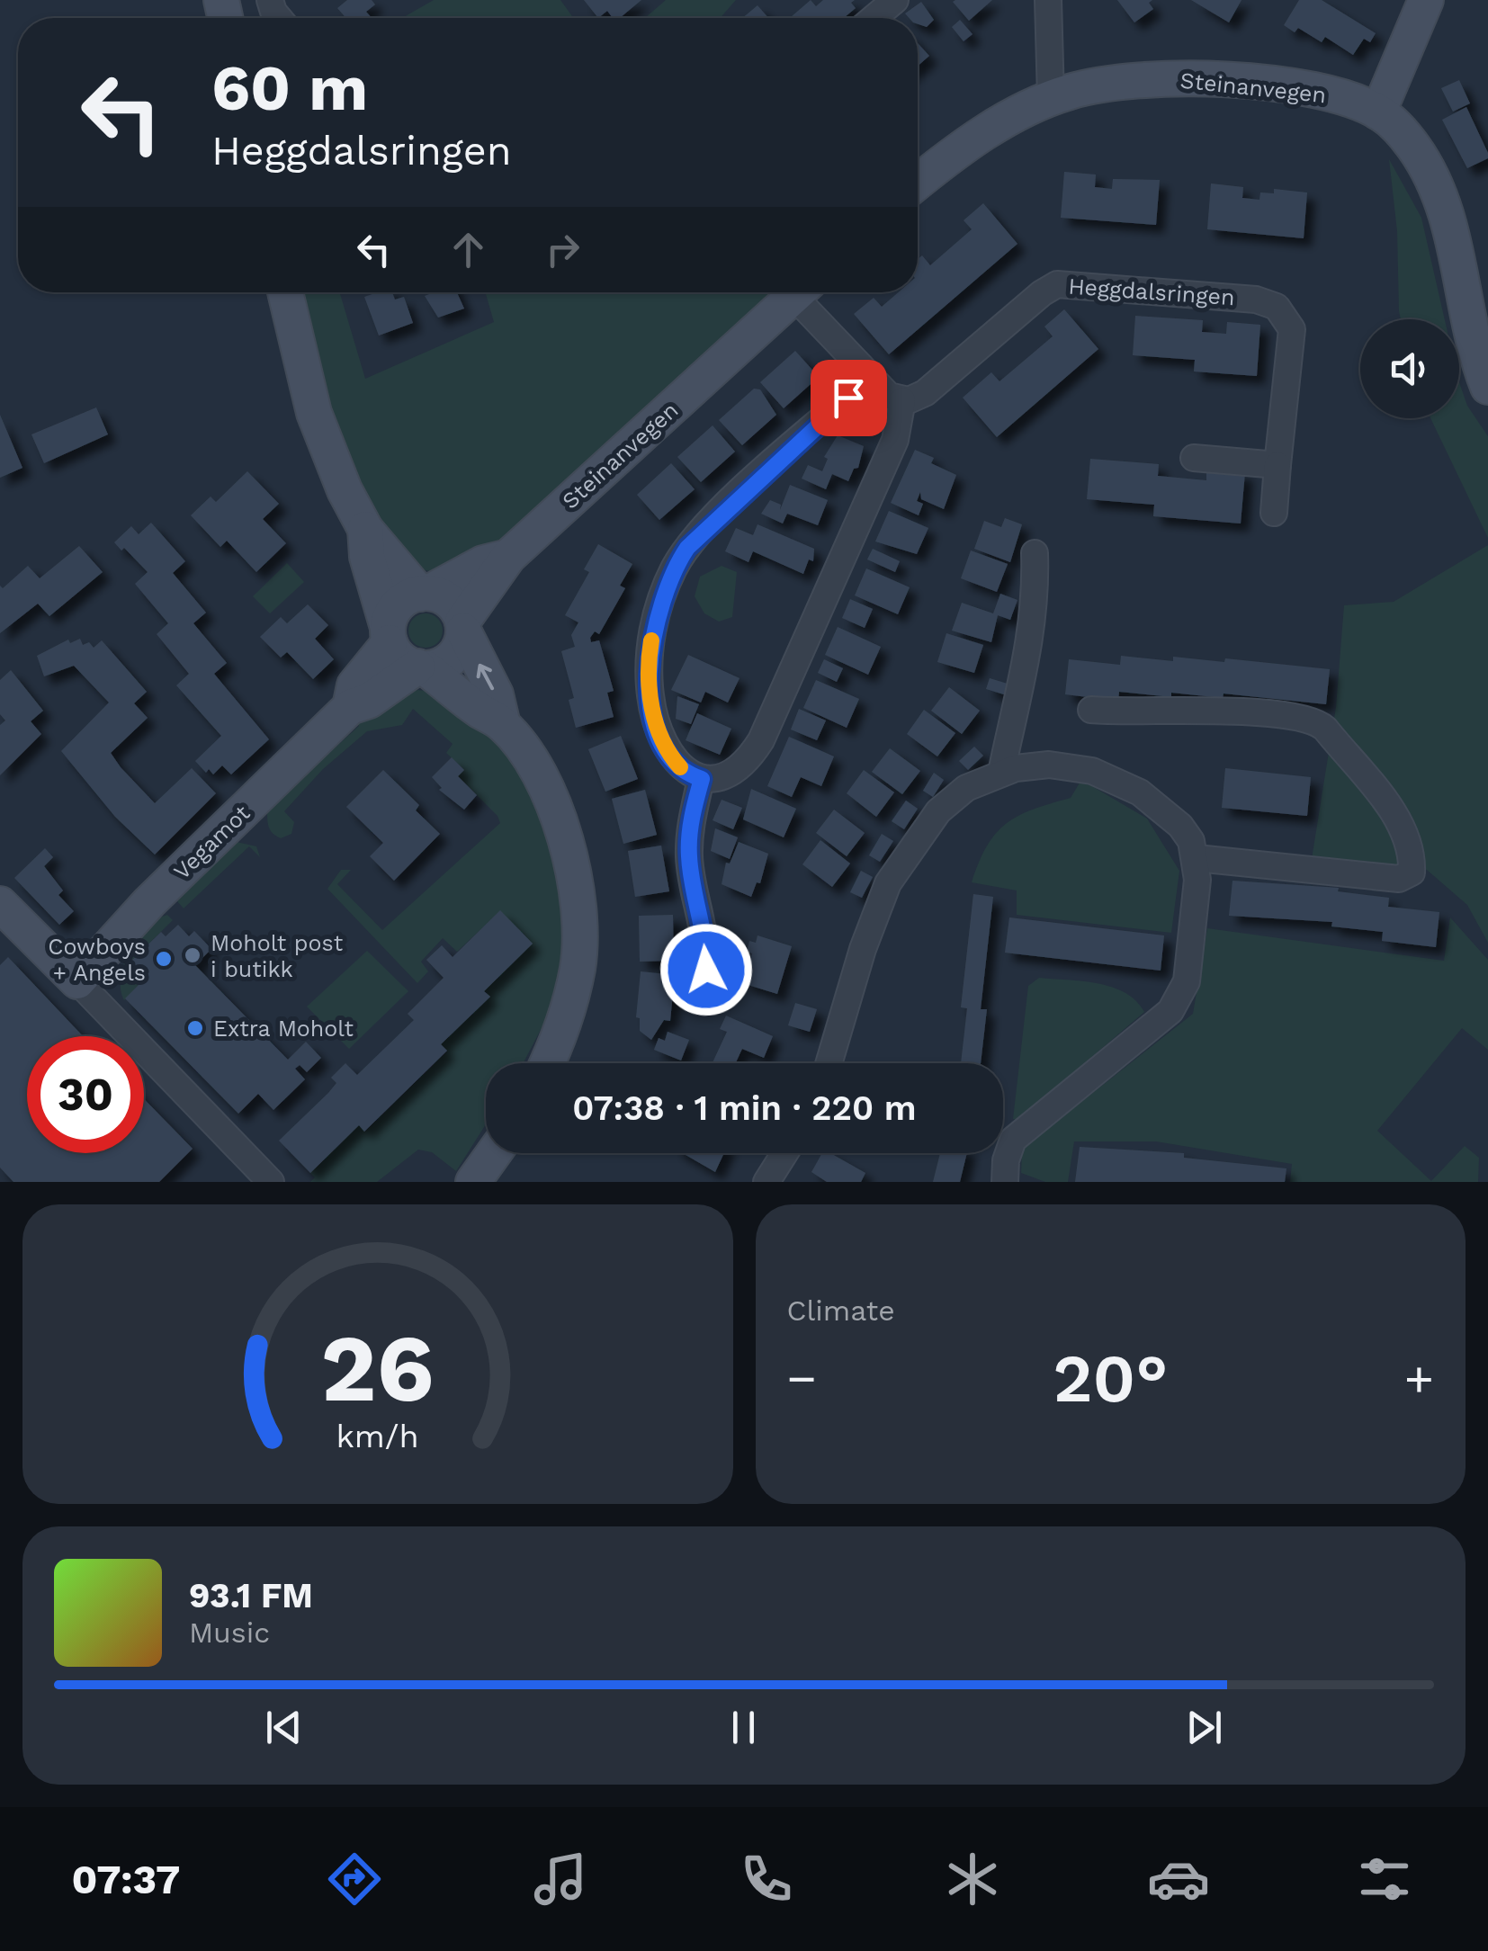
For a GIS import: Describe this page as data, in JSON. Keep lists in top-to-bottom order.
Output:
{
  "streets": {
    "main road": ["Steinanvegen", "Vegamot"],
    "street": ["Heggdalsringen"]
  },
  "crossings": [
    ["Steinanvegen", "Vegamot"]
  ],
  "places": ["Moholt post i butikk", "Cowboys + Angels", "Extra Moholt"],
  "page": {
    "turn": ["60 m", "Heggdalsringen"],
    "limit": "30",
    "trip": "07:38 · 1 min · 220 m",
    "tile": "Climate",
    "heat": ["−", "20°", "+"],
    "song": ["93.1 FM", "Music"],
    "tabs": "07:37",
    "gauge": ["26", "km/h"]
  }
}
